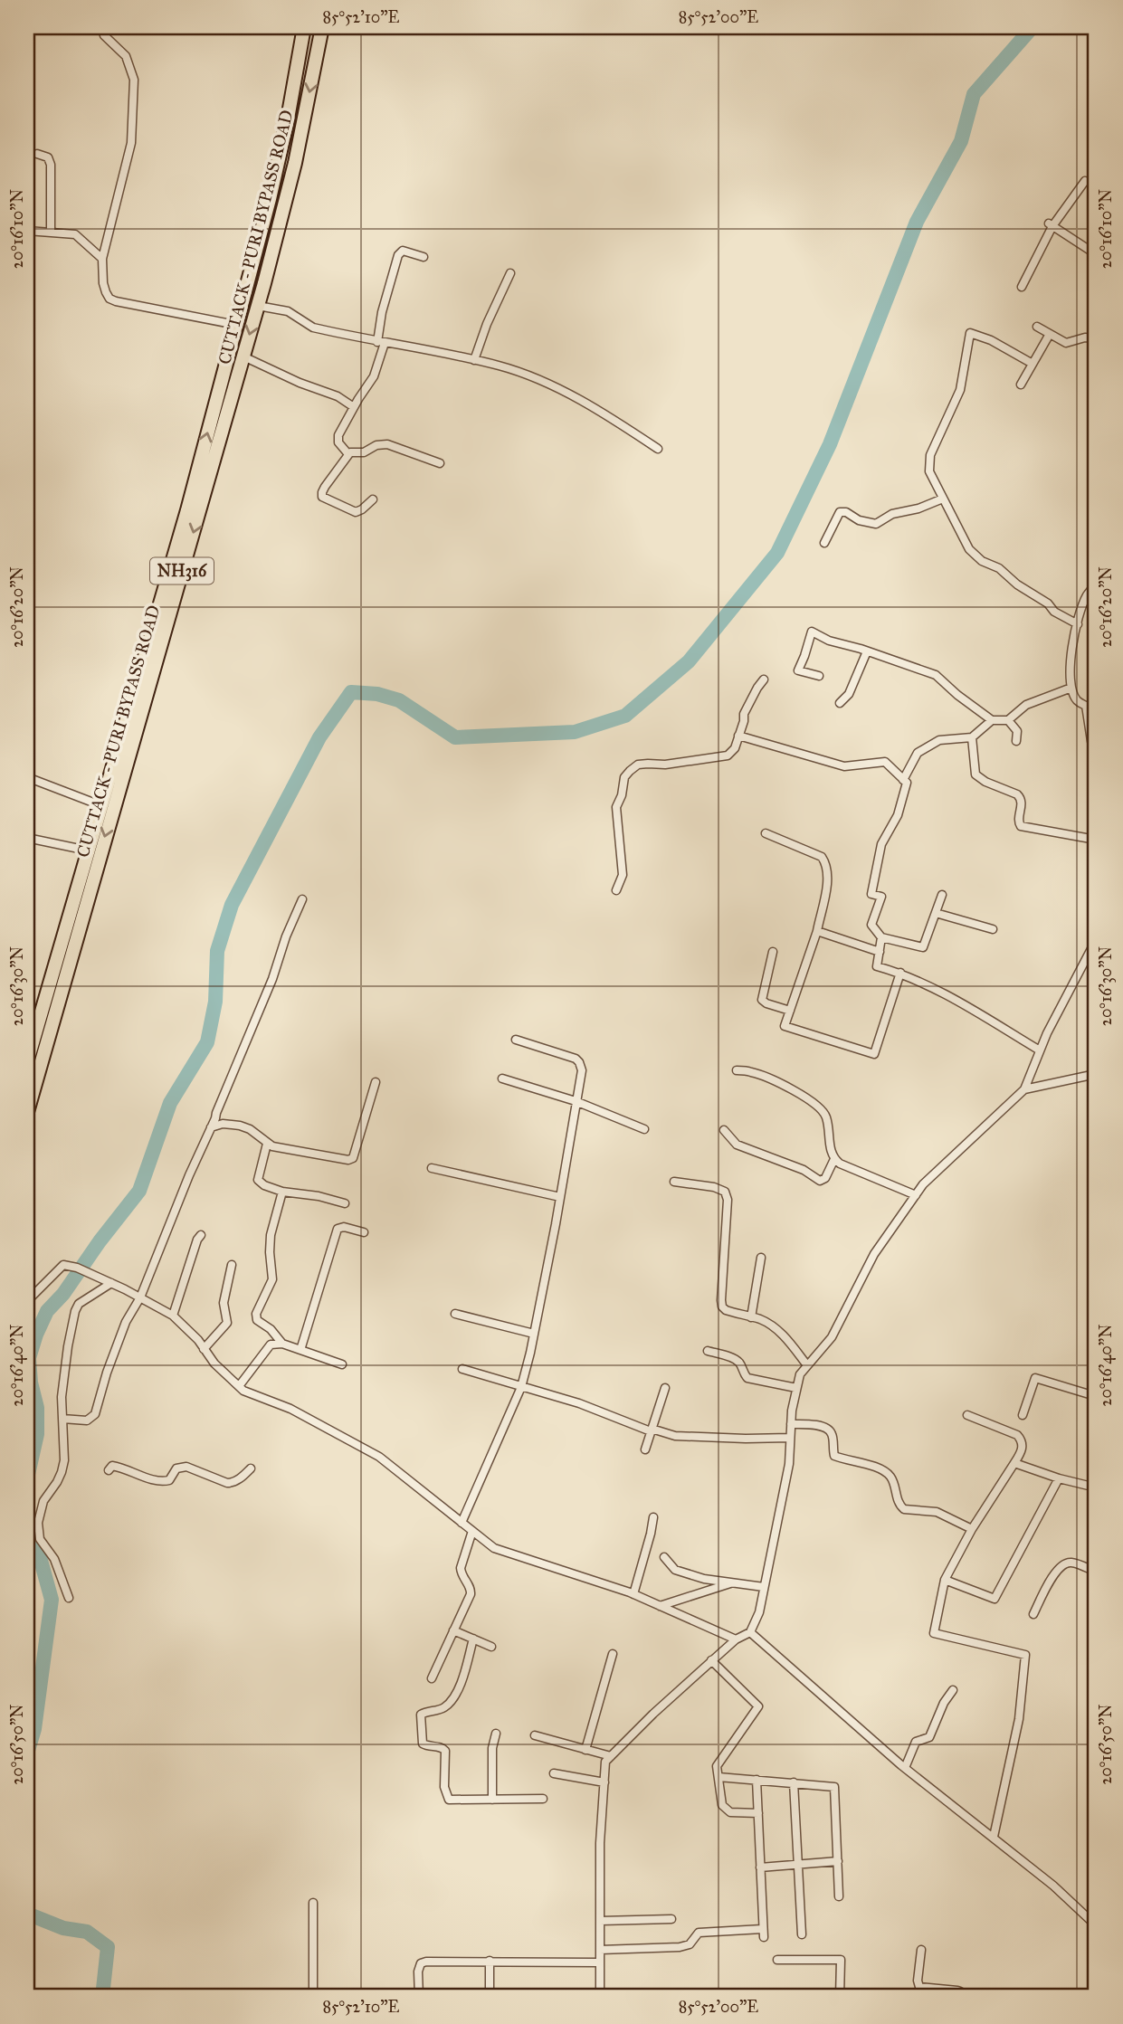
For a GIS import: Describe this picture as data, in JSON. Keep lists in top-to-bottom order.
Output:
{
  "streets": {
    "highway": ["CUTTACK - PURI BYPASS ROAD", "NH316"]
  },
  "coordinates": [
    "85°52'10\"E",
    "85°52'00\"E",
    "20°16'10\"N",
    "20°16'20\"N",
    "20°16'30\"N",
    "20°16'40\"N",
    "20°16'50\"N"
  ]
}
